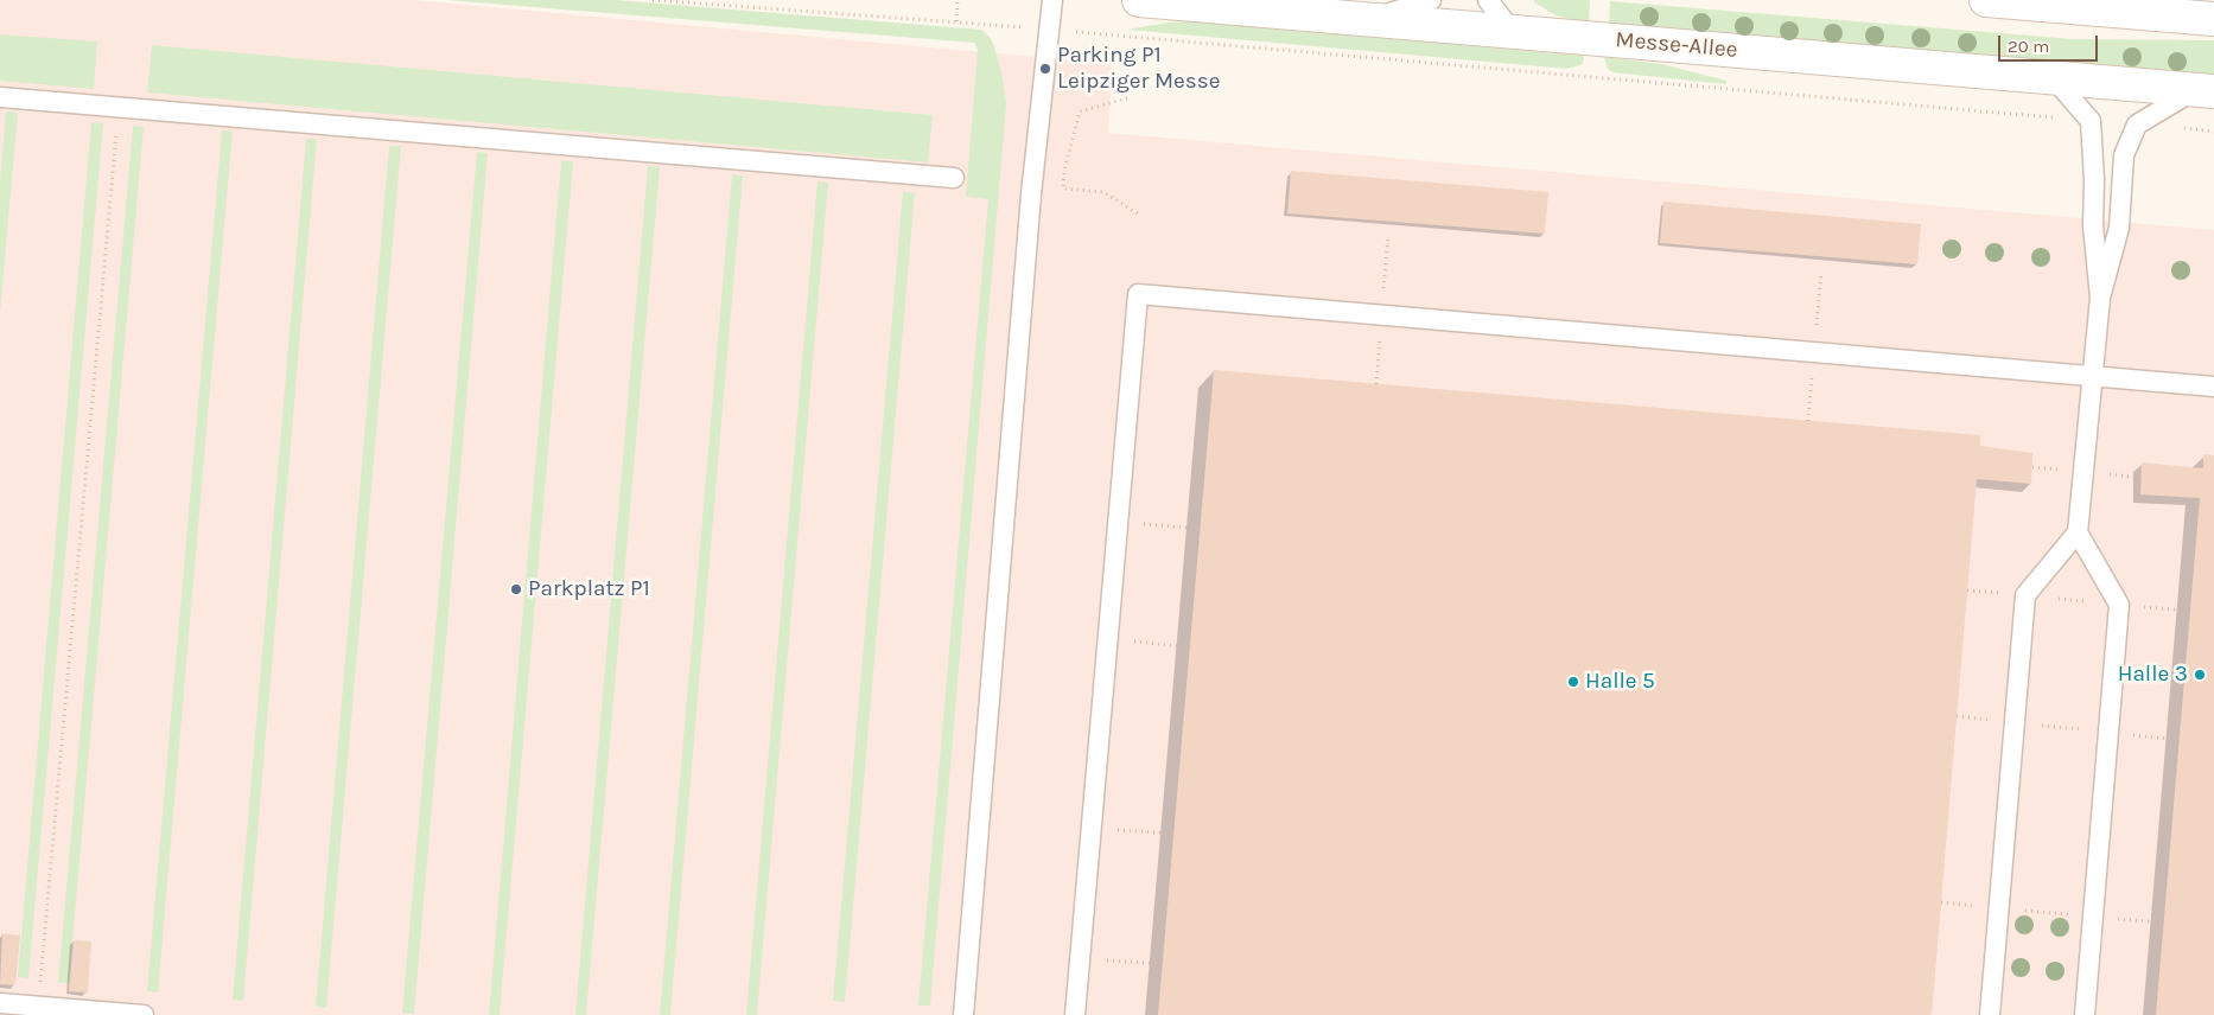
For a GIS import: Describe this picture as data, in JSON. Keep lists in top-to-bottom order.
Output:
{
  "streets": {
    "main road": ["Messe-Allee"]
  },
  "places": [
    "Parking P1 Leipziger Messe",
    "Parkplatz P1",
    "Halle 3",
    "Halle 5"
  ],
  "scale_bar": "20 m"
}
